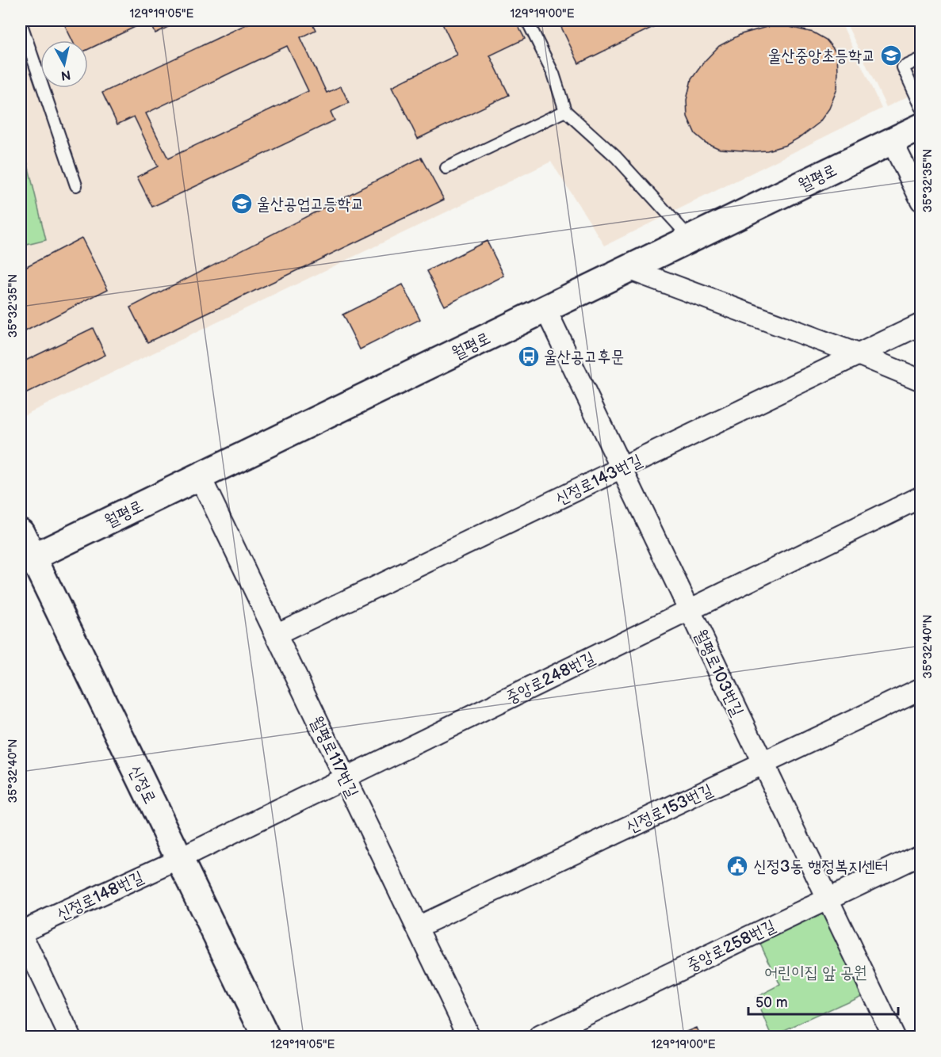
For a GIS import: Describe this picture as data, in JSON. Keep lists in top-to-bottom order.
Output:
{
  "streets": {
    "main road": ["월평로", "신정로"],
    "street": [
      "신정로143번길",
      "월평로103번길",
      "중앙로248번길",
      "월평로117번길",
      "신정로153번길",
      "신정로148번길",
      "중앙로258번길"
    ]
  },
  "crossings": [
    ["월평로", "월평로103번길"],
    ["월평로", "월평로117번길"],
    ["월평로", "신정로"],
    ["신정로143번길", "월평로103번길"],
    ["신정로143번길", "월평로117번길"],
    ["월평로103번길", "중앙로248번길"],
    ["월평로103번길", "신정로153번길"],
    ["월평로103번길", "중앙로258번길"],
    ["중앙로248번길", "월평로117번길"],
    ["중앙로248번길", "신정로"],
    ["중앙로248번길", "신정로148번길"],
    ["월평로117번길", "신정로153번길"],
    ["신정로", "신정로148번길"]
  ],
  "parks": ["어린이집 앞 공원"],
  "places": {
    "school or university": ["울산중앙초등학교", "울산공업고등학교"],
    "bus stop": ["울산공고후문"],
    "public building": ["신정3동 행정복지센터"]
  },
  "scale_bar": "50 m",
  "north": "bottom",
  "coordinates": [
    "129°19'05\"E",
    "129°19'00\"E",
    "35°32'35\"N",
    "35°32'40\"N"
  ]
}
